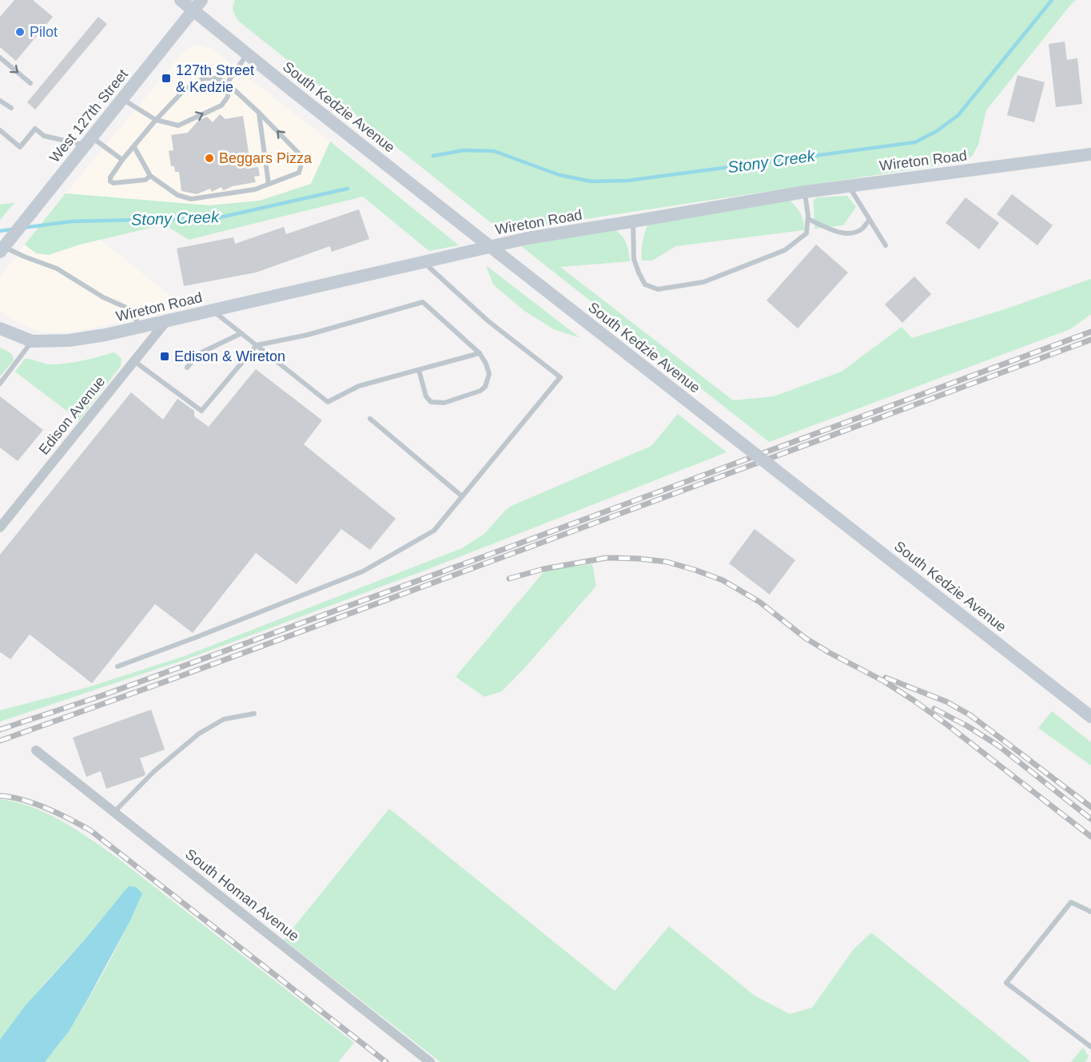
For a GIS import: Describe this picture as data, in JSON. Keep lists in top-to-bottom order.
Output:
{
  "streets": {
    "main road": ["South Kedzie Avenue", "West 127th Street", "Wireton Road"],
    "street": ["Edison Avenue", "South Homan Avenue"]
  },
  "crossings": [
    ["South Kedzie Avenue", "West 127th Street"],
    ["Wireton Road", "Edison Avenue"]
  ],
  "water": ["Stony Creek"],
  "places": {
    "other": ["Pilot", "Beggars Pizza"],
    "transit": ["127th Street & Kedzie", "Edison & Wireton"]
  }
}
